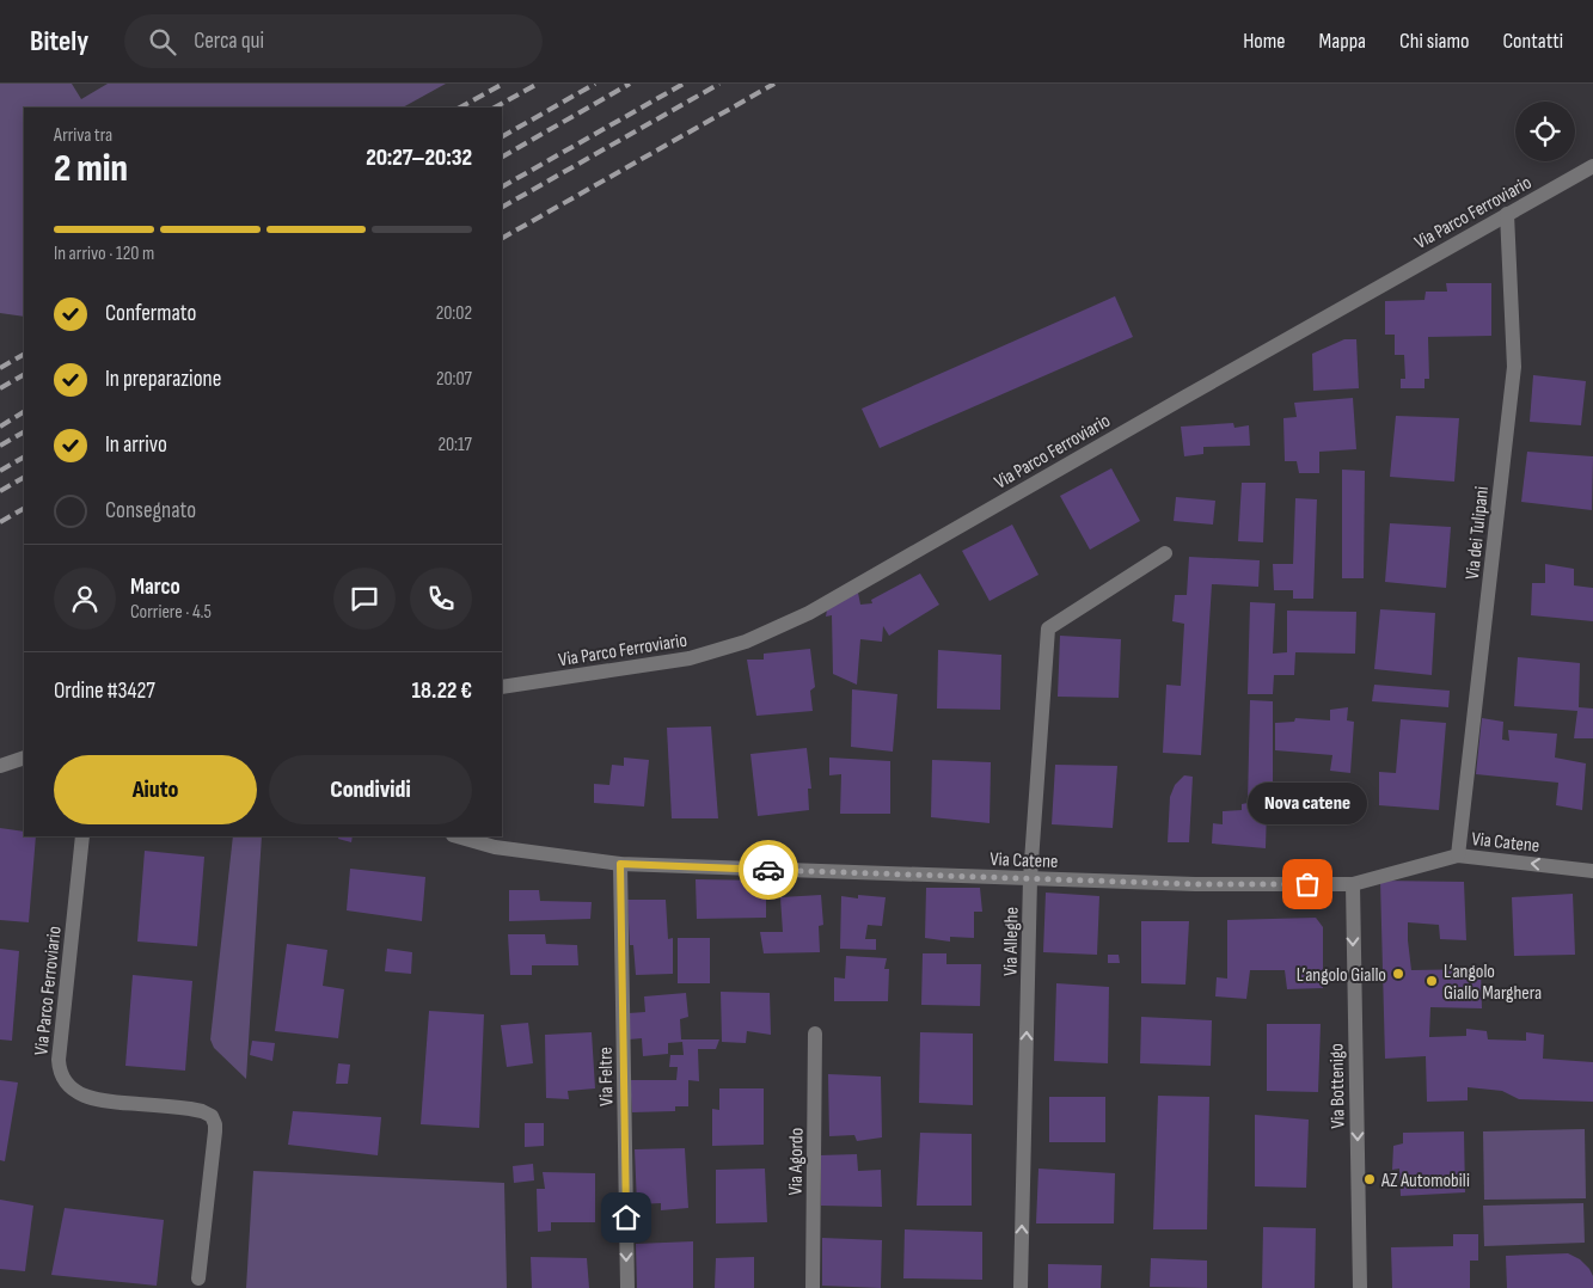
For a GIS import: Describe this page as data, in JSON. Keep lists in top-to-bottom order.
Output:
{
  "streets": {
    "street": [
      "Via Parco Ferroviario",
      "Via dei Tulipani",
      "Via Catene",
      "Via Alleghe",
      "Via Feltre",
      "Via Bottenigo",
      "Via Agordo"
    ]
  },
  "crossings": [
    ["Via Parco Ferroviario", "Via dei Tulipani"],
    ["Via dei Tulipani", "Via Catene"],
    ["Via Catene", "Via Alleghe"],
    ["Via Catene", "Via Feltre"],
    ["Via Catene", "Via Bottenigo"]
  ],
  "one_way": ["Via Alleghe", "Via Feltre", "Via Bottenigo"],
  "places": [
    "Nova catene",
    "L’angolo Giallo",
    "L’angolo Giallo Marghera",
    "AZ Automobili"
  ],
  "page": {
    "header": "Bitely",
    "search": "Cerca qui",
    "nav": [
      "Home",
      "Mappa",
      "Chi siamo",
      "Contatti"
    ],
    "heading": ["2 min", "Arriva tra", "20:27–20:32"],
    "panel": [
      "Marco",
      "Corriere · 4.5",
      "Ordine #3427",
      "18.22 €"
    ],
    "bar": "In arrivo · 120 m",
    "list": [
      ["Confermato", "20:02"],
      ["In preparazione", "20:07"],
      ["In arrivo", "20:17"],
      "Consegnato"
    ],
    "buttons": ["Aiuto", "Condividi"],
    "bubble": "Nova catene"
  }
}
